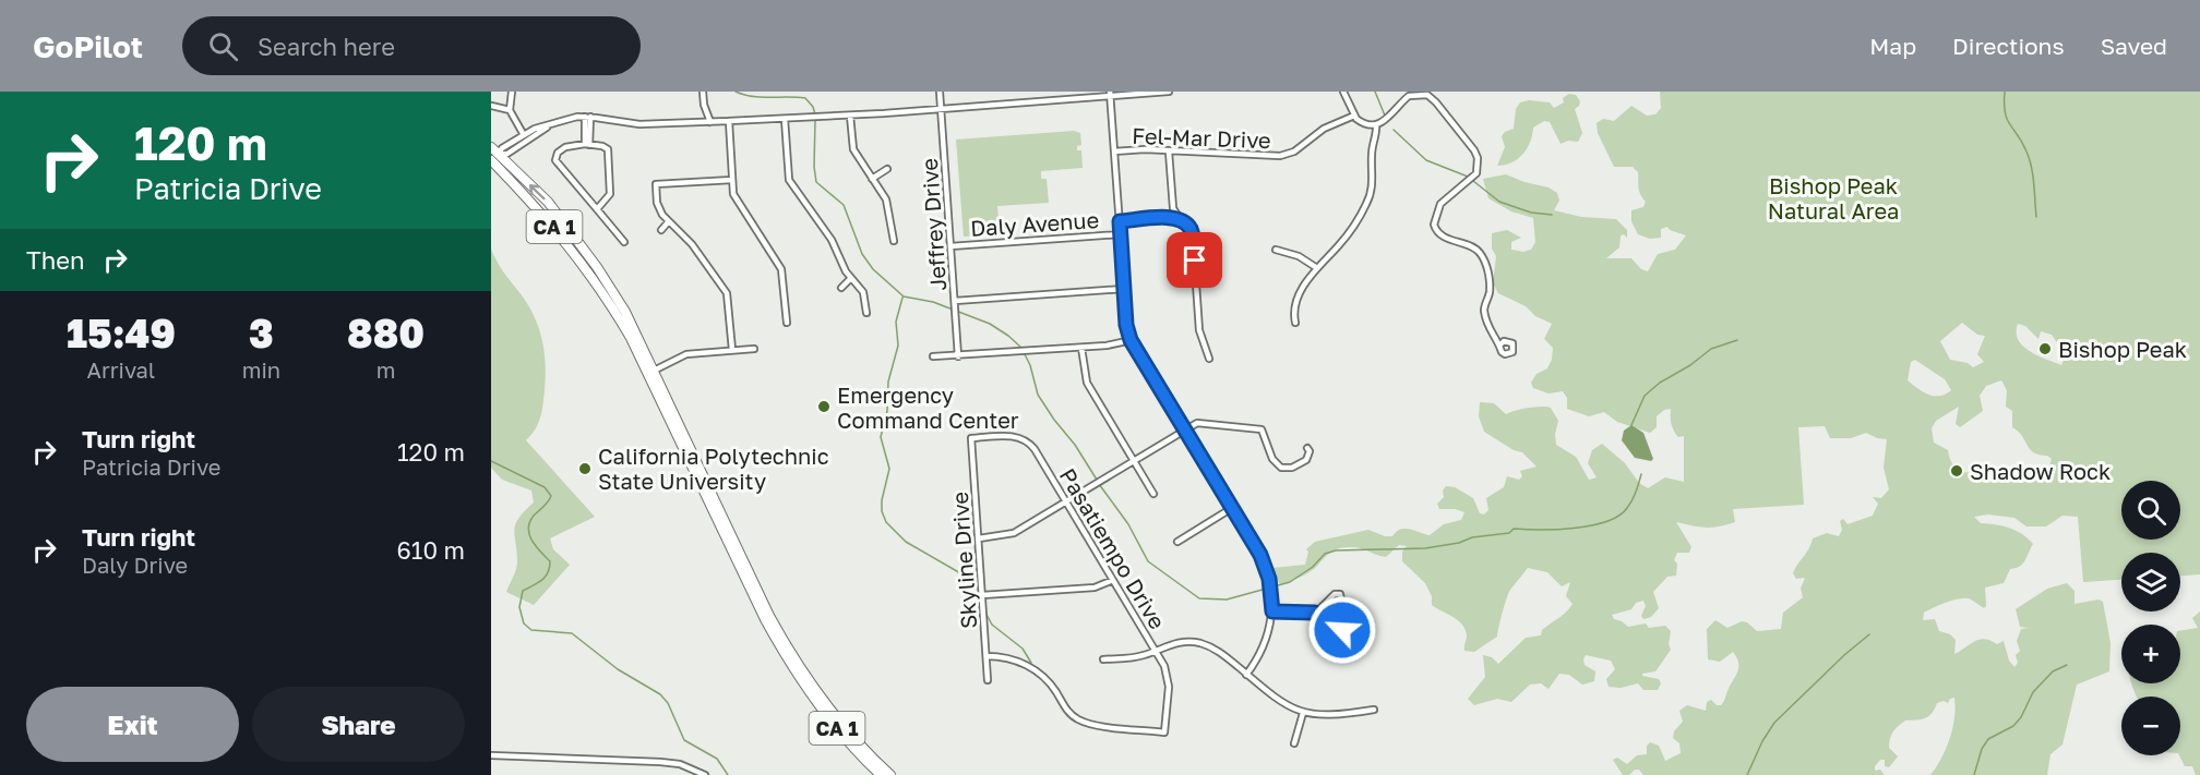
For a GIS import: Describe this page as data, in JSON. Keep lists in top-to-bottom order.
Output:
{
  "streets": {
    "highway": ["CA 1"],
    "street": [
      "Fel-Mar Drive",
      "Daly Avenue",
      "Jeffrey Drive",
      "Pasatiempo Drive",
      "Skyline Drive"
    ]
  },
  "crossings": [
    ["Daly Avenue", "Jeffrey Drive"],
    ["Pasatiempo Drive", "Skyline Drive"]
  ],
  "parks": ["Bishop Peak Natural Area"],
  "places": [
    "Bishop Peak",
    "Emergency Command Center",
    "California Polytechnic State University",
    "Shadow Rock"
  ],
  "page": {
    "header": "GoPilot",
    "search": "Search here",
    "nav": ["Map", "Directions", "Saved"],
    "turn": ["120 m", "Patricia Drive"],
    "then": "Then",
    "eta": [
      "15:49",
      "Arrival",
      "3",
      "min",
      "880",
      "m"
    ],
    "list": [
      {
        "name": "Turn right",
        "note": "Patricia Drive",
        "value": "120 m"
      },
      {
        "name": "Turn right",
        "note": "Daly Drive",
        "value": "610 m"
      }
    ],
    "map_buttons": ["+", "−"],
    "buttons": ["Exit", "Share"]
  }
}
